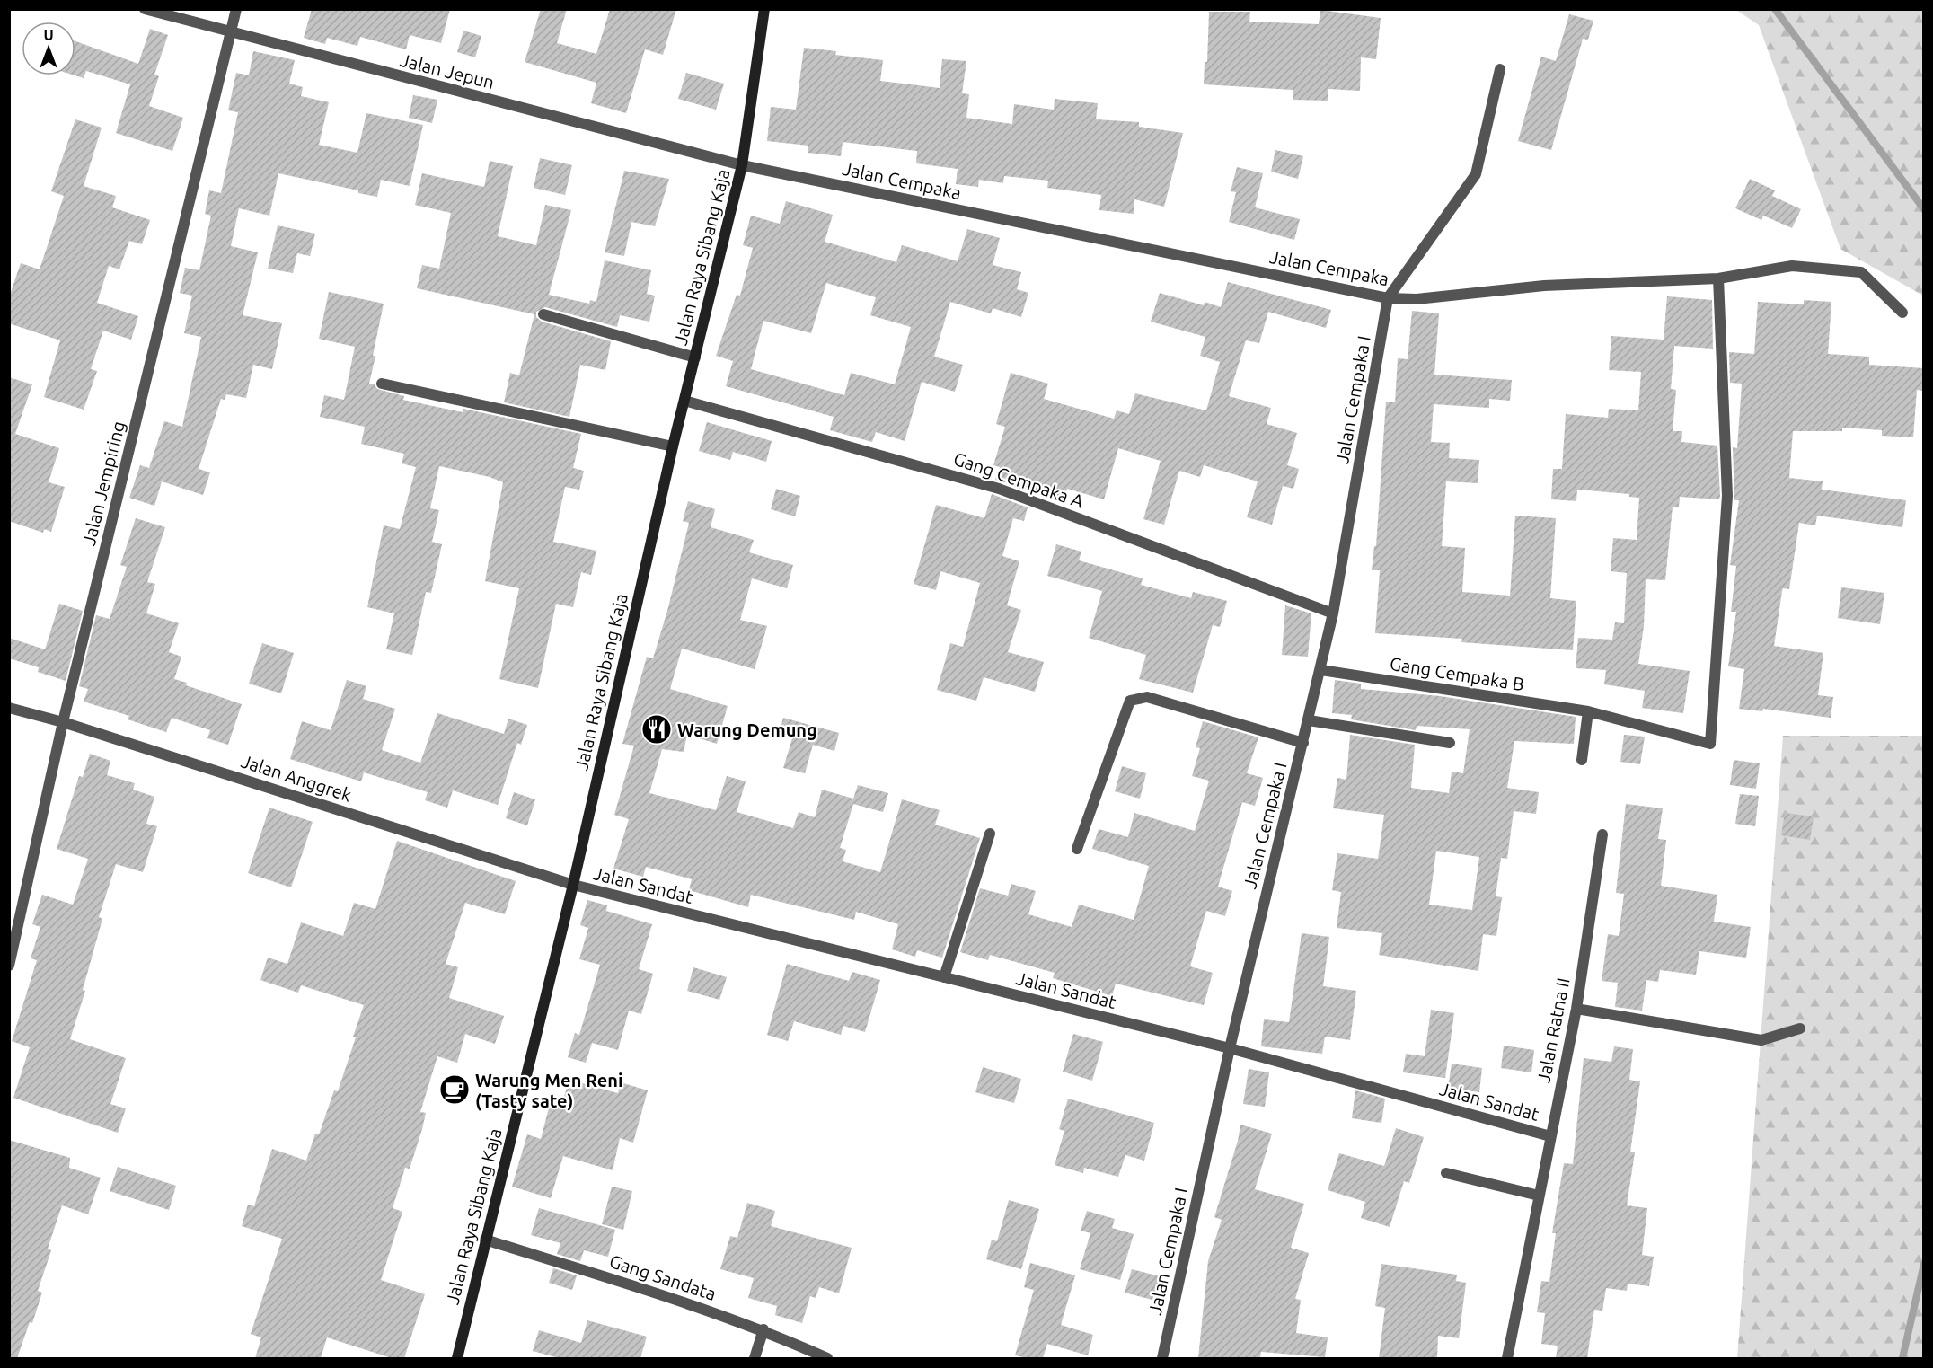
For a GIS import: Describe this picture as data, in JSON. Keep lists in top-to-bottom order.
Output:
{
  "streets": {
    "main road": ["Jalan Raya Sibang Kaja"],
    "street": [
      "Jalan Jepun",
      "Jalan Cempaka",
      "Jalan Cempaka I",
      "Gang Cempaka A",
      "Jalan Jempiring",
      "Gang Cempaka B",
      "Jalan Anggrek",
      "Jalan Sandat",
      "Jalan Ratna II",
      "Gang Sandata"
    ]
  },
  "crossings": [
    ["Jalan Jepun", "Jalan Cempaka"],
    ["Jalan Jepun", "Jalan Raya Sibang Kaja"],
    ["Jalan Jepun", "Jalan Jempiring"],
    ["Jalan Cempaka", "Jalan Raya Sibang Kaja"],
    ["Jalan Cempaka", "Jalan Cempaka I"],
    ["Jalan Cempaka", "Gang Cempaka B"],
    ["Jalan Raya Sibang Kaja", "Gang Cempaka A"],
    ["Jalan Raya Sibang Kaja", "Jalan Anggrek"],
    ["Jalan Raya Sibang Kaja", "Jalan Sandat"],
    ["Jalan Raya Sibang Kaja", "Gang Sandata"],
    ["Jalan Cempaka I", "Gang Cempaka A"],
    ["Jalan Cempaka I", "Gang Cempaka B"],
    ["Jalan Cempaka I", "Jalan Sandat"],
    ["Jalan Jempiring", "Jalan Anggrek"],
    ["Jalan Anggrek", "Jalan Sandat"],
    ["Jalan Sandat", "Jalan Ratna II"]
  ],
  "places": {
    "restaurant": ["Warung Demung"],
    "cafe": ["Warung Men Reni (Tasty sate)"]
  },
  "north": "top"
}
